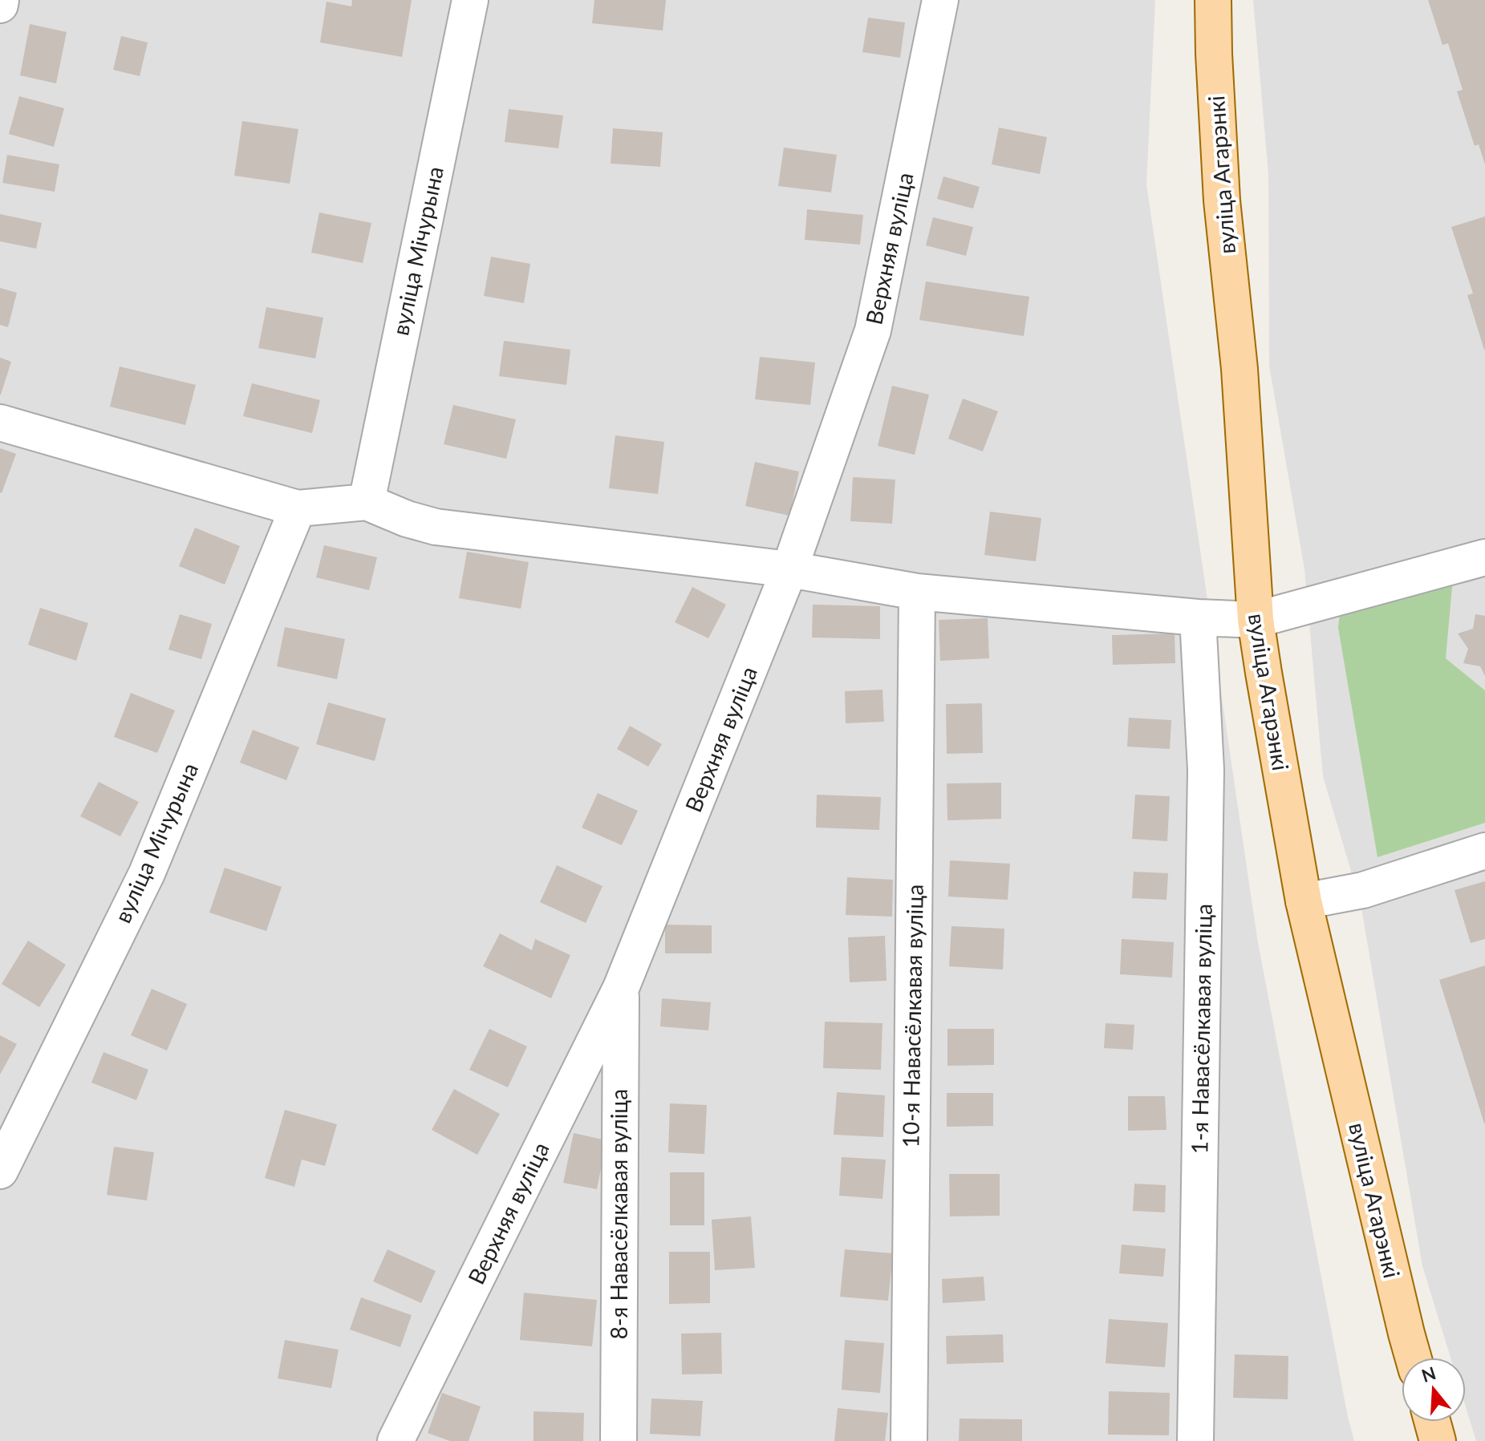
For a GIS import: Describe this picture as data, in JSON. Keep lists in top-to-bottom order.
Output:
{
  "streets": {
    "main road": ["вуліца Агарэнкі"],
    "street": [
      "Верхняя вуліца",
      "вуліца Мічурына",
      "10-я Навасёлкавая вуліца",
      "1-я Навасёлкавая вуліца",
      "8-я Навасёлкавая вуліца"
    ]
  },
  "crossings": [
    ["Верхняя вуліца", "8-я Навасёлкавая вуліца"]
  ],
  "north": "top"
}
